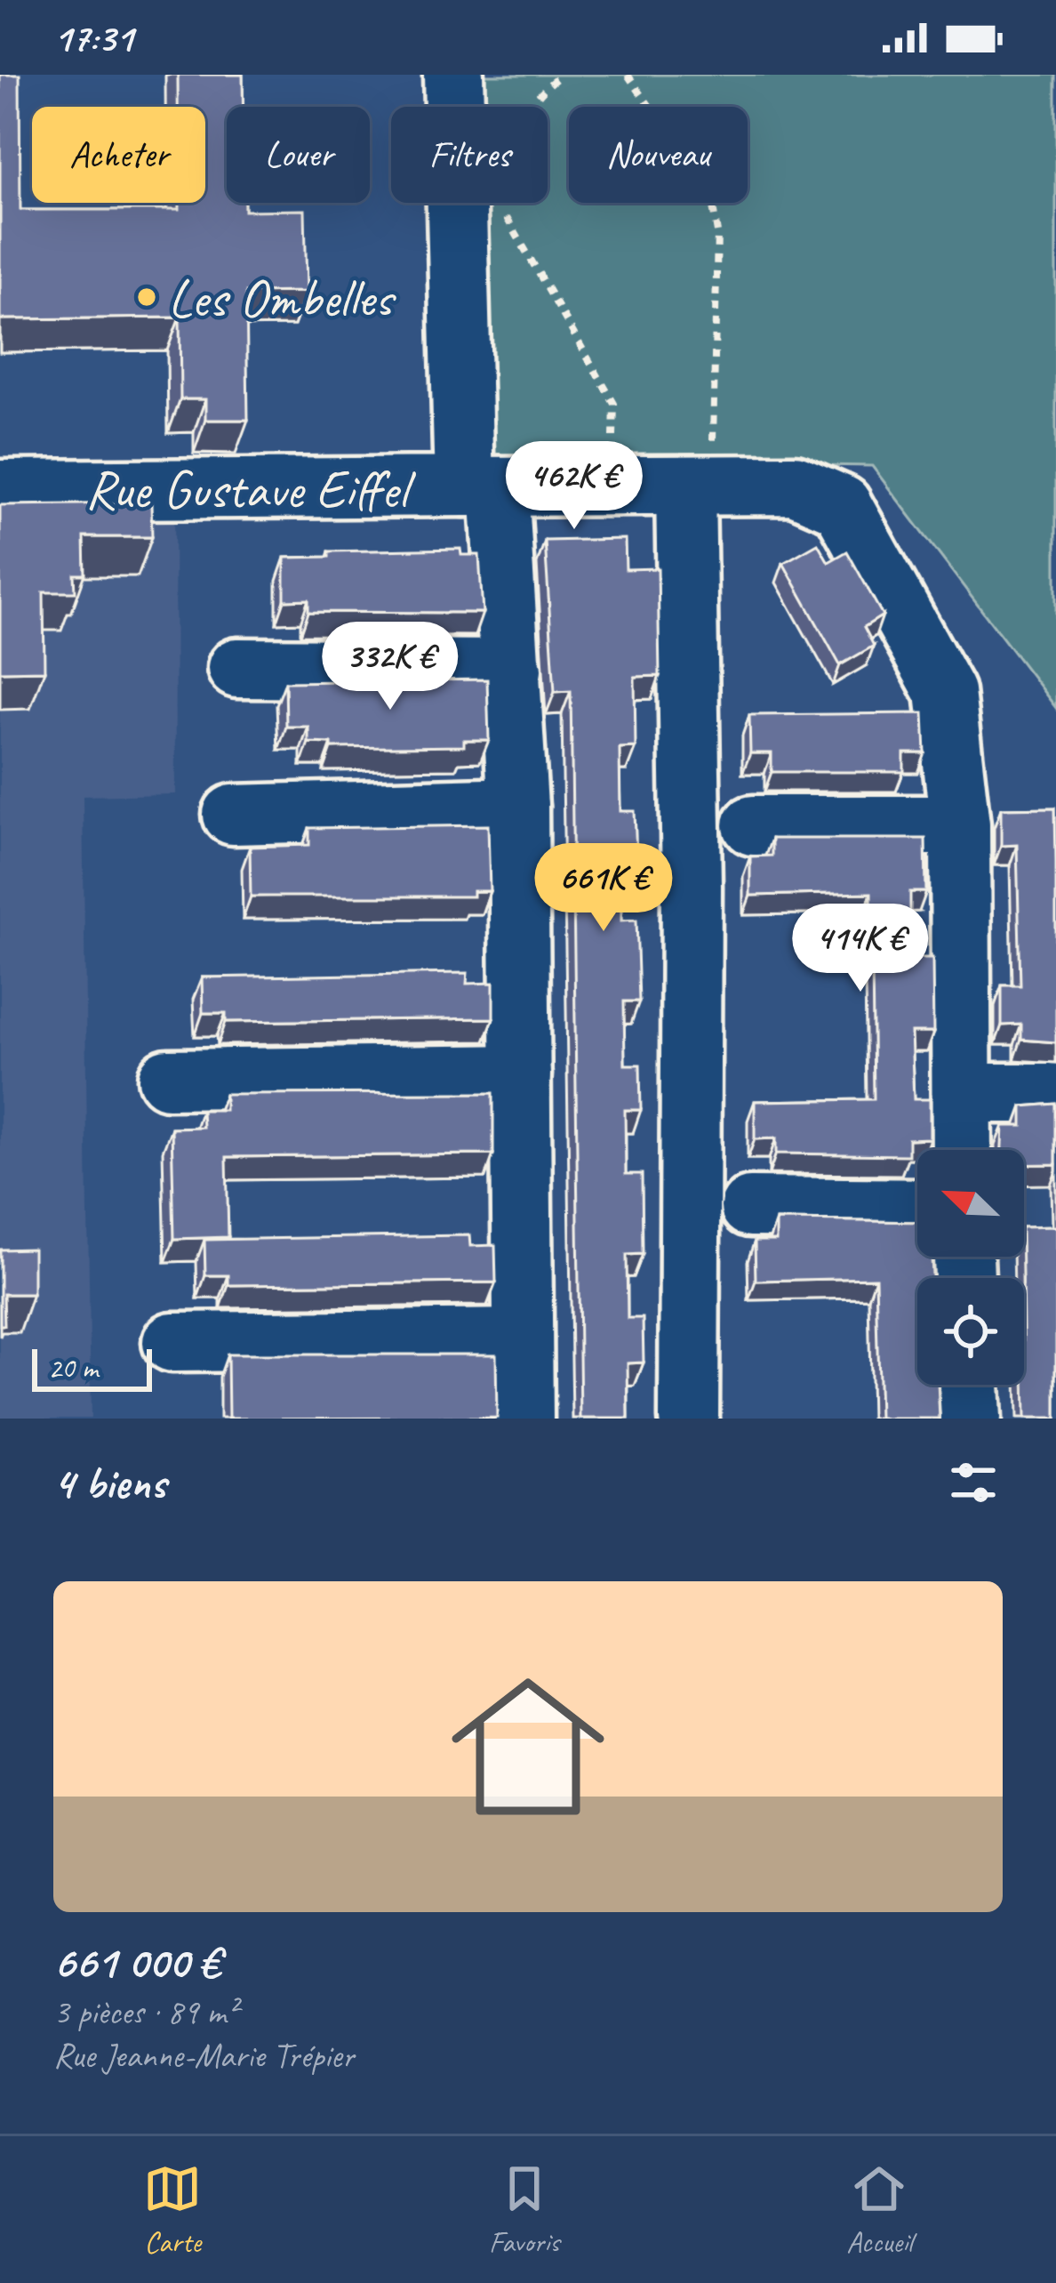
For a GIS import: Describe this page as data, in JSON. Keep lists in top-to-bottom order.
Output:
{
  "streets": {
    "street": ["Rue Gustave Eiffel"]
  },
  "places": ["Les Ombelles"],
  "scale_bar": "20 m",
  "north": "top left",
  "page": {
    "status": "17:31",
    "chip": [
      "Acheter",
      "Louer",
      "Filtres",
      "Nouveau"
    ],
    "price": [
      "462K €",
      "332K €",
      "661K €",
      "414K €"
    ],
    "scale": "20 m",
    "heading": "4 biens",
    "list": [
      {
        "name": "661 000 €",
        "note": "3 pièces · 89 m² · Rue Jeanne-Marie Trépier"
      }
    ],
    "tabs": ["Carte", "Favoris", "Accueil"]
  }
}
